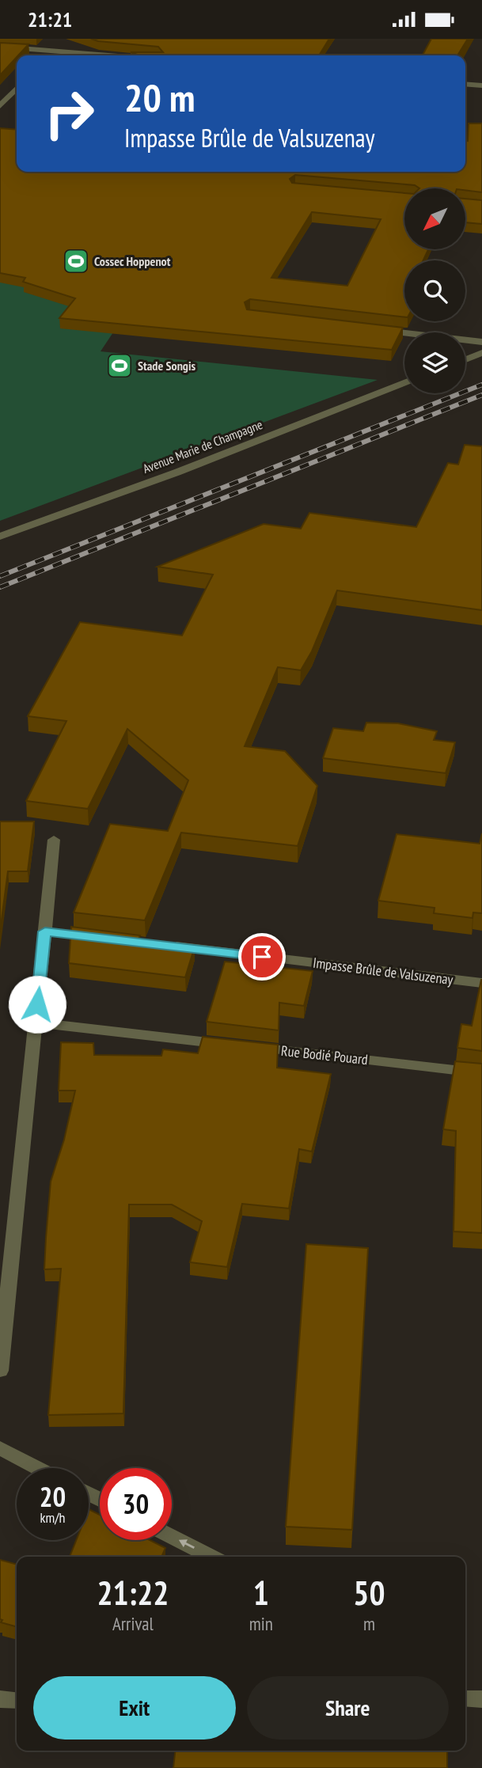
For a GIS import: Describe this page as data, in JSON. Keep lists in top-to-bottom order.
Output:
{
  "streets": {
    "street": ["Avenue Marie de Champagne", "Impasse Brûle de Valsuzenay", "Rue Bodié Pouard"]
  },
  "places": {
    "sports": ["Cossec Hoppenot", "Stade Songis"]
  },
  "north": "bottom left",
  "page": {
    "status": "21:21",
    "turn": ["20 m", "Impasse Brûle de Valsuzenay"],
    "speed": "20 km/h",
    "limit": "30",
    "eta": [
      "21:22",
      "Arrival",
      "1",
      "min",
      "50",
      "m"
    ],
    "buttons": ["Exit", "Share"]
  }
}
